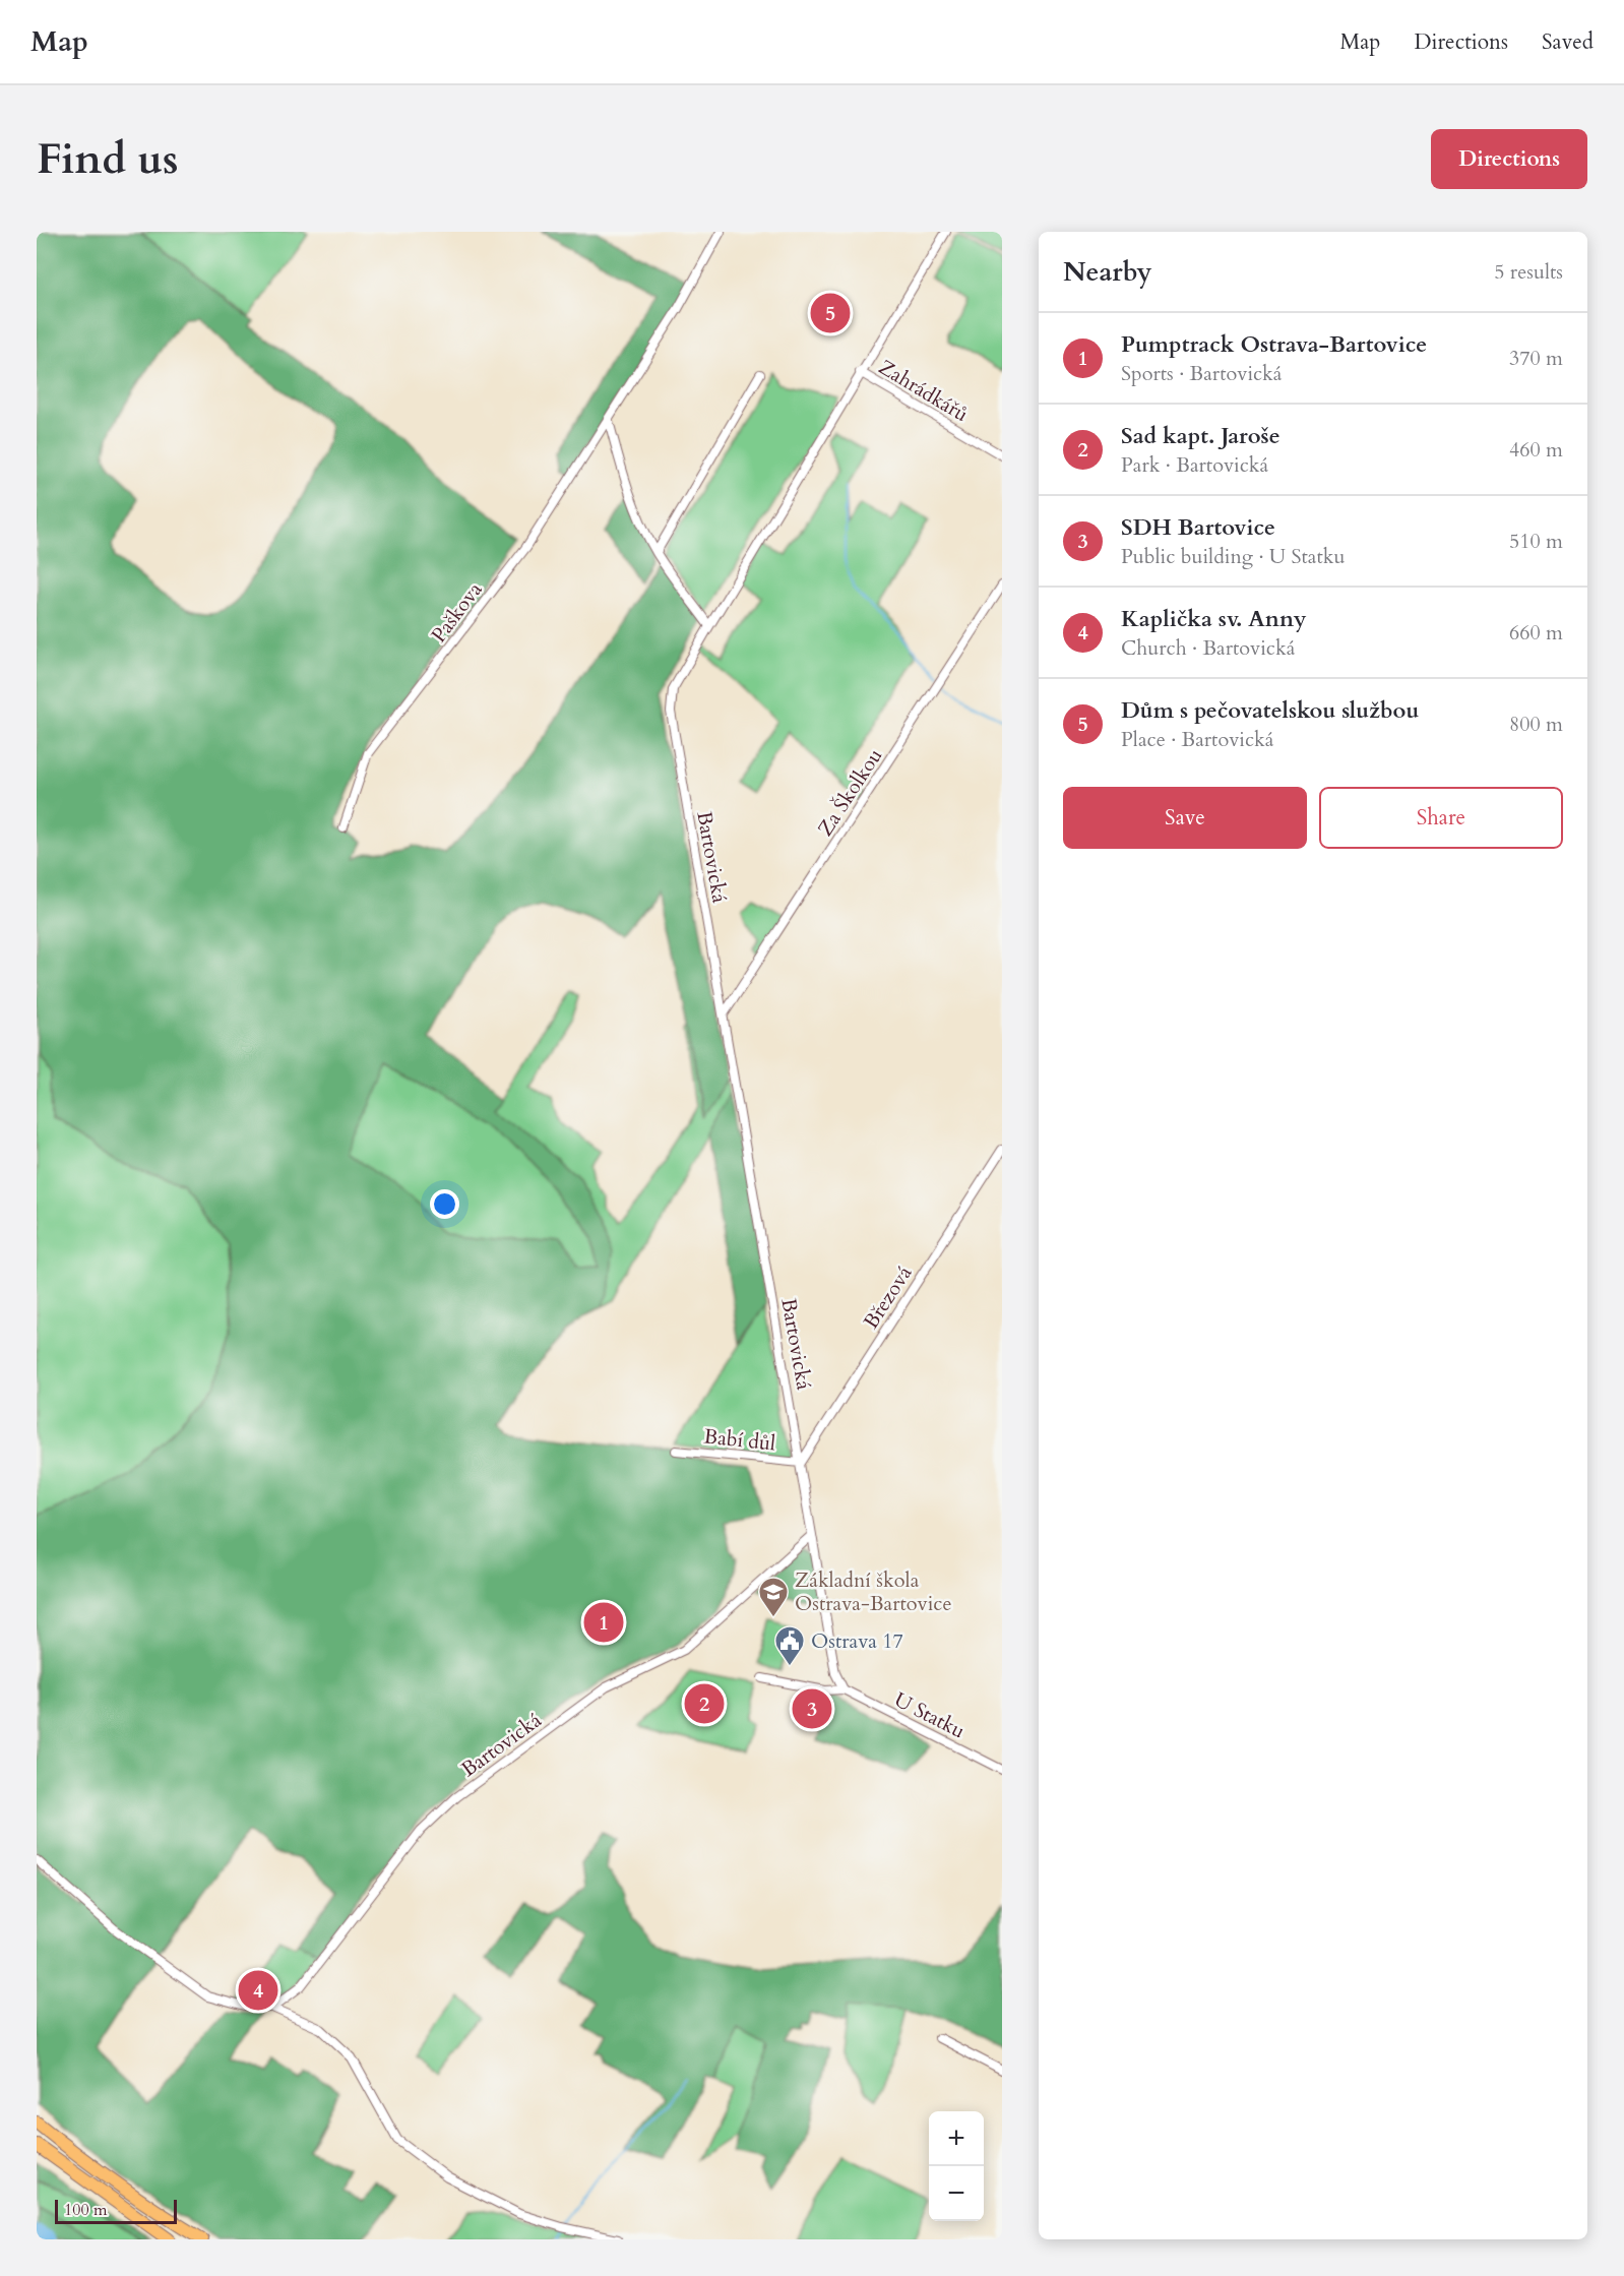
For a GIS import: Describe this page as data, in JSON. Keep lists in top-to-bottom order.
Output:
{
  "streets": {
    "street": [
      "Zahrádkářů",
      "Paškova",
      "Za Školkou",
      "Bartovická",
      "Březová",
      "Babí důl",
      "U Statku"
    ]
  },
  "crossings": [
    ["Zahrádkářů", "Bartovická"],
    ["Za Školkou", "Bartovická"],
    ["Bartovická", "Březová"],
    ["Bartovická", "Babí důl"],
    ["Březová", "Babí důl"]
  ],
  "places": {
    "school or university": ["Základní škola Ostrava-Bartovice"],
    "public building": ["Ostrava 17"]
  },
  "scale_bar": "100 m",
  "page": {
    "header": "Map",
    "nav": ["Map", "Directions", "Saved"],
    "buttons": [
      "Directions",
      ["Save", "Share"]
    ],
    "title": "Find us",
    "heading": ["Nearby", "5 results"],
    "pins": [
      "5",
      "1",
      "2",
      "3",
      "4"
    ],
    "list": [
      {
        "mark": "1",
        "name": "Pumptrack Ostrava-Bartovice",
        "note": "Sports · Bartovická",
        "value": "370 m"
      },
      {
        "mark": "2",
        "name": "Sad kapt. Jaroše",
        "note": "Park · Bartovická",
        "value": "460 m"
      },
      {
        "mark": "3",
        "name": "SDH Bartovice",
        "note": "Public building · U Statku",
        "value": "510 m"
      },
      {
        "mark": "4",
        "name": "Kaplička sv. Anny",
        "note": "Church · Bartovická",
        "value": "660 m"
      },
      {
        "mark": "5",
        "name": "Dům s pečovatelskou službou",
        "note": "Place · Bartovická",
        "value": "800 m"
      }
    ],
    "map_buttons": ["+", "−"],
    "scale": "100 m"
  }
}
